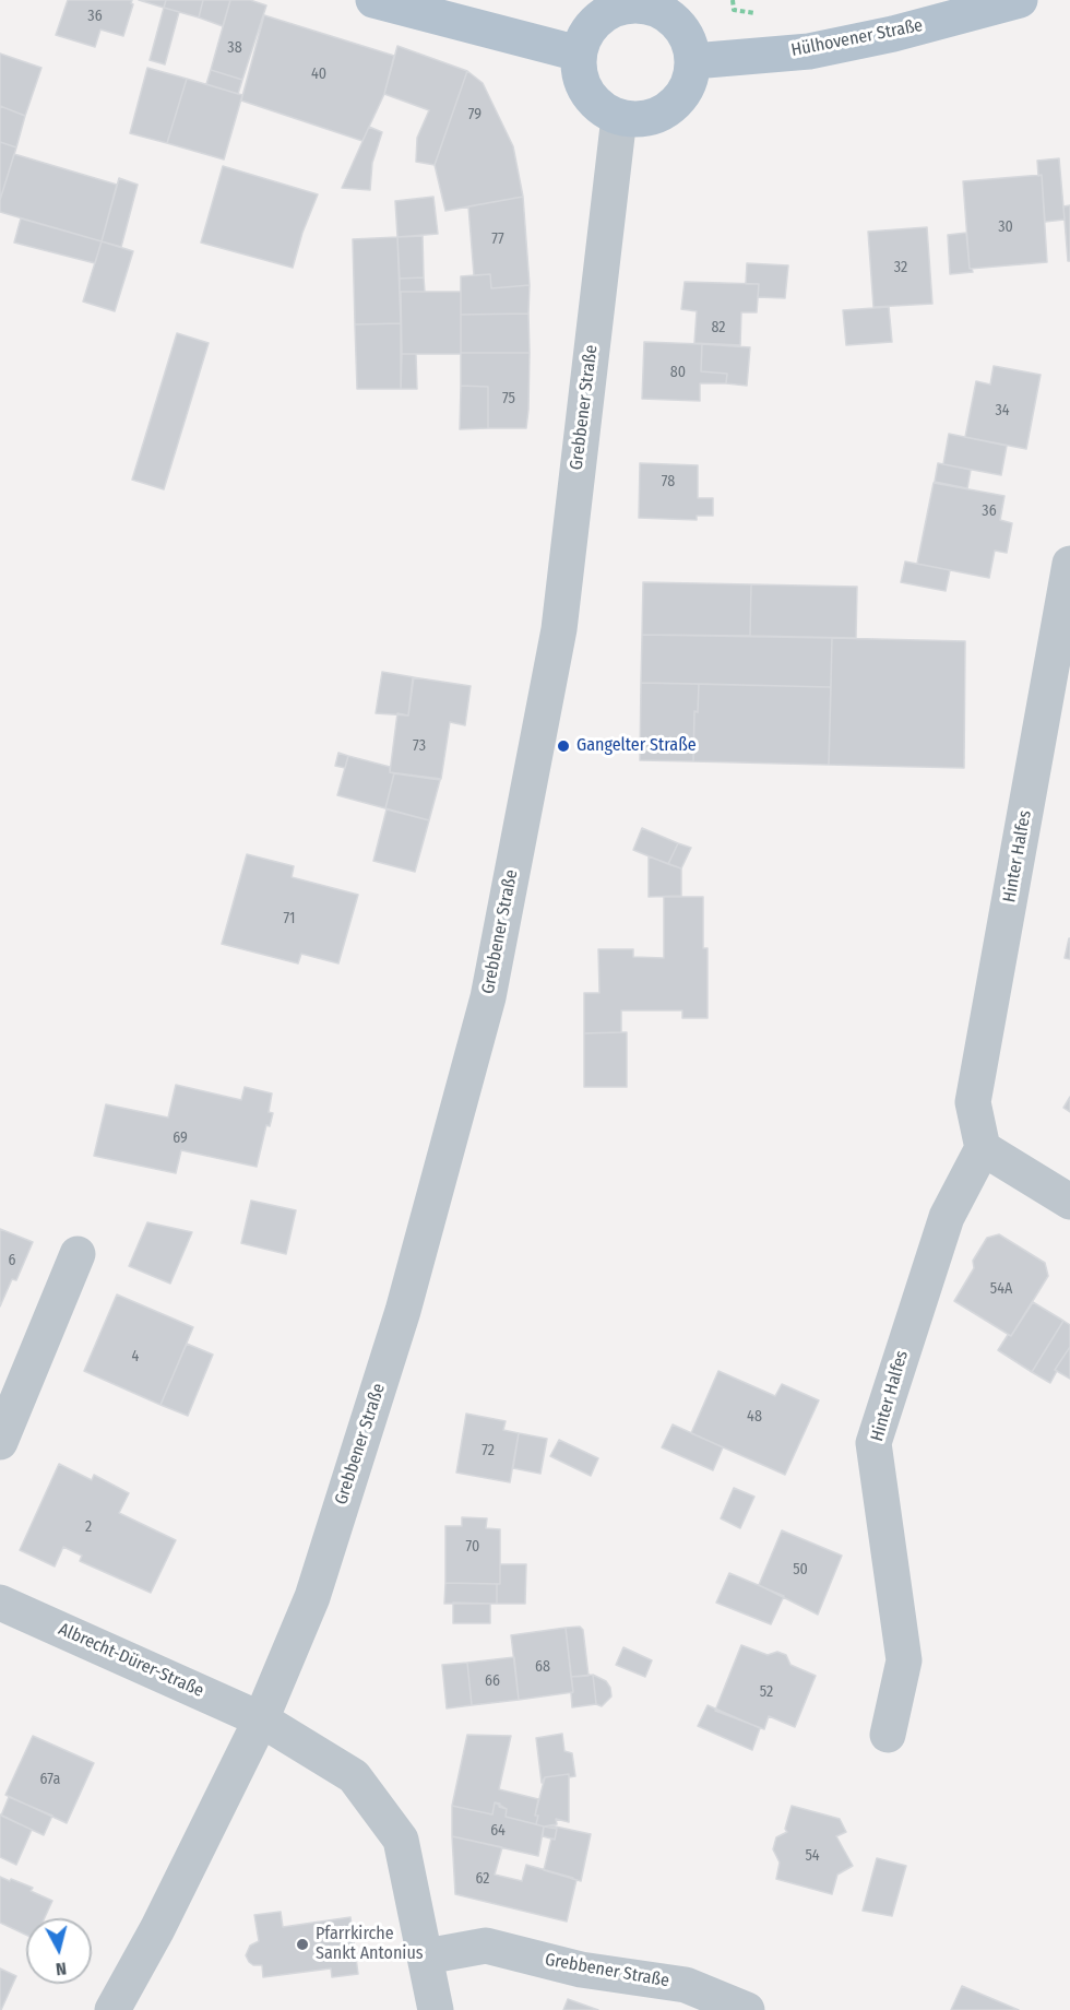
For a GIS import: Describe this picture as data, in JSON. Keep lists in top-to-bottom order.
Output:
{
  "streets": {
    "main road": ["Hülhovener Straße"],
    "street": ["Grebbener Straße", "Hinter Halfes", "Albrecht-Dürer-Straße"]
  },
  "crossings": [
    ["Hülhovener Straße", "Grebbener Straße"],
    ["Grebbener Straße", "Albrecht-Dürer-Straße"]
  ],
  "places": ["Gangelter Straße", "Pfarrkirche Sankt Antonius"],
  "house_numbers": [
    "36",
    "38",
    "40",
    "79",
    "30",
    "77",
    "32",
    "82",
    "80",
    "75",
    "34",
    "78",
    "36",
    "73",
    "71",
    "69",
    "6",
    "54A",
    "4",
    "48",
    "72",
    "2",
    "70",
    "50",
    "68",
    "66",
    "52",
    "67a",
    "64",
    "54",
    "62"
  ],
  "north": "bottom"
}
